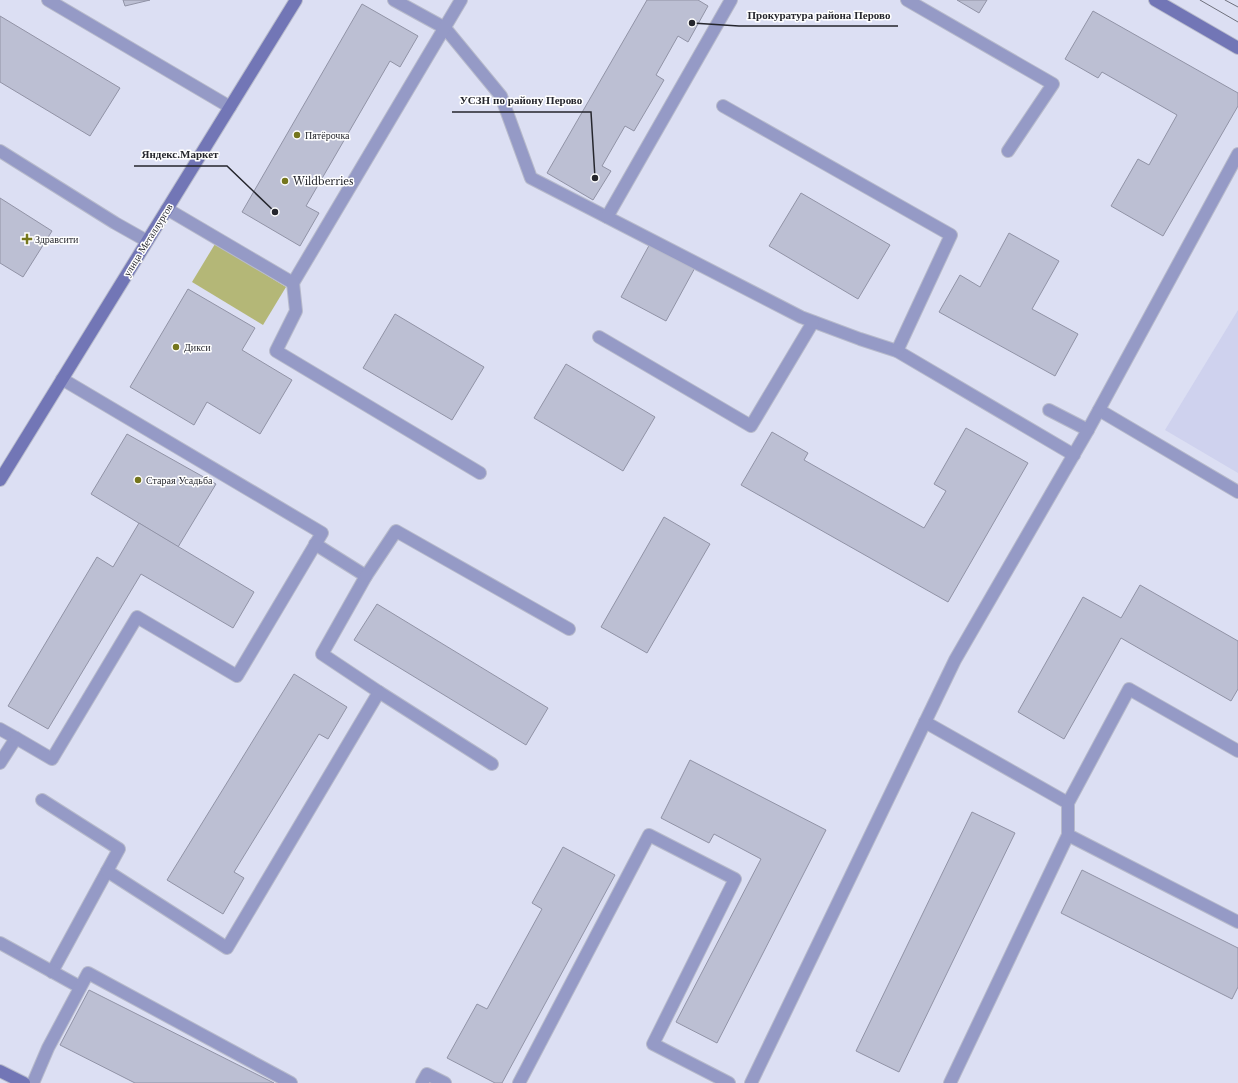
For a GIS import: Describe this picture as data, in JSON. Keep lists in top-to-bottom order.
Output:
{
  "streets": {
    "street": ["улица Металлургов"]
  },
  "places": {
    "other": [
      "Прокуратура района Перово",
      "Пятёрочка",
      "УСЗН по району Перово",
      "Wildberries",
      "Яндекс.Маркет",
      "Дикси",
      "Старая Усадьба"
    ],
    "health": ["Здравсити"]
  }
}
